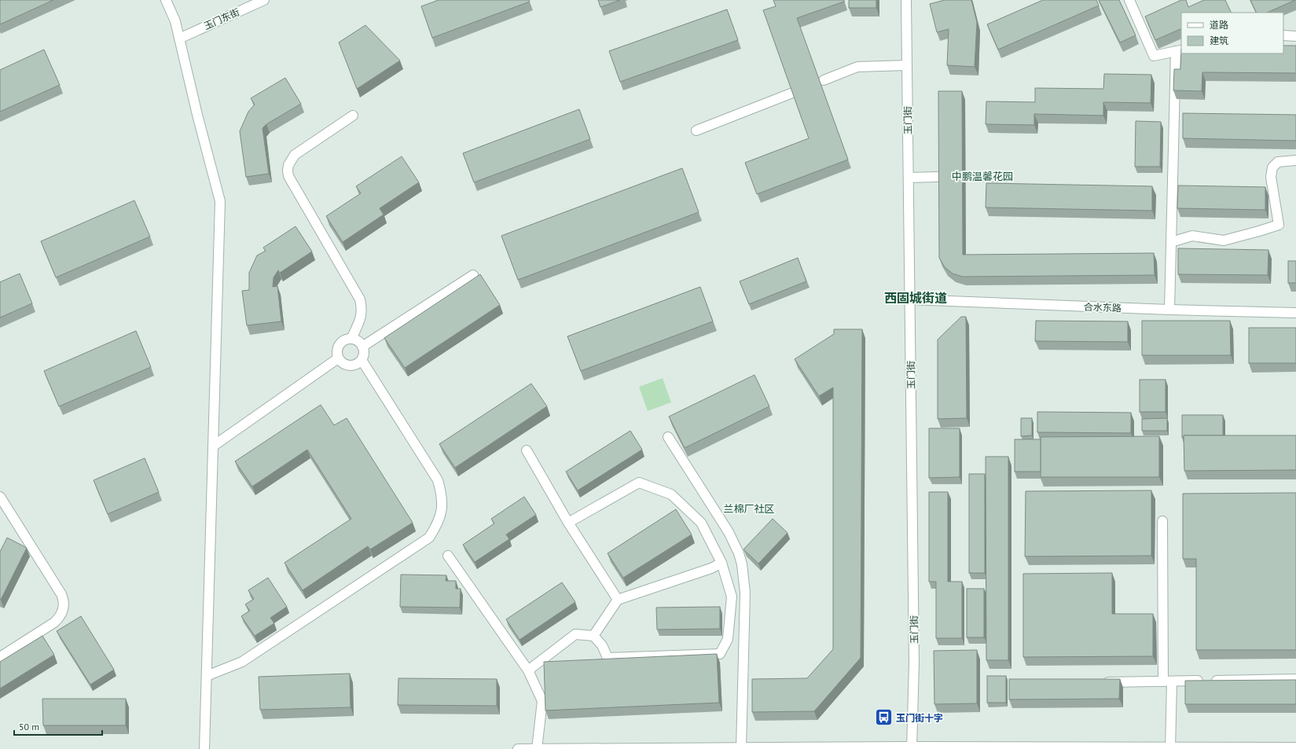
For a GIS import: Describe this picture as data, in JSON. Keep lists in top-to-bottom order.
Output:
{
  "streets": {
    "street": ["玉门东街", "玉门街", "合水东路"]
  },
  "crossings": [
    ["玉门街", "合水东路"]
  ],
  "districts": ["中鹏温馨花园", "西固城街道", "兰棉厂社区"],
  "places": {
    "bus stop": ["玉门街十字"]
  },
  "legend": ["道路", "建筑"],
  "scale_bar": "50 m"
}
